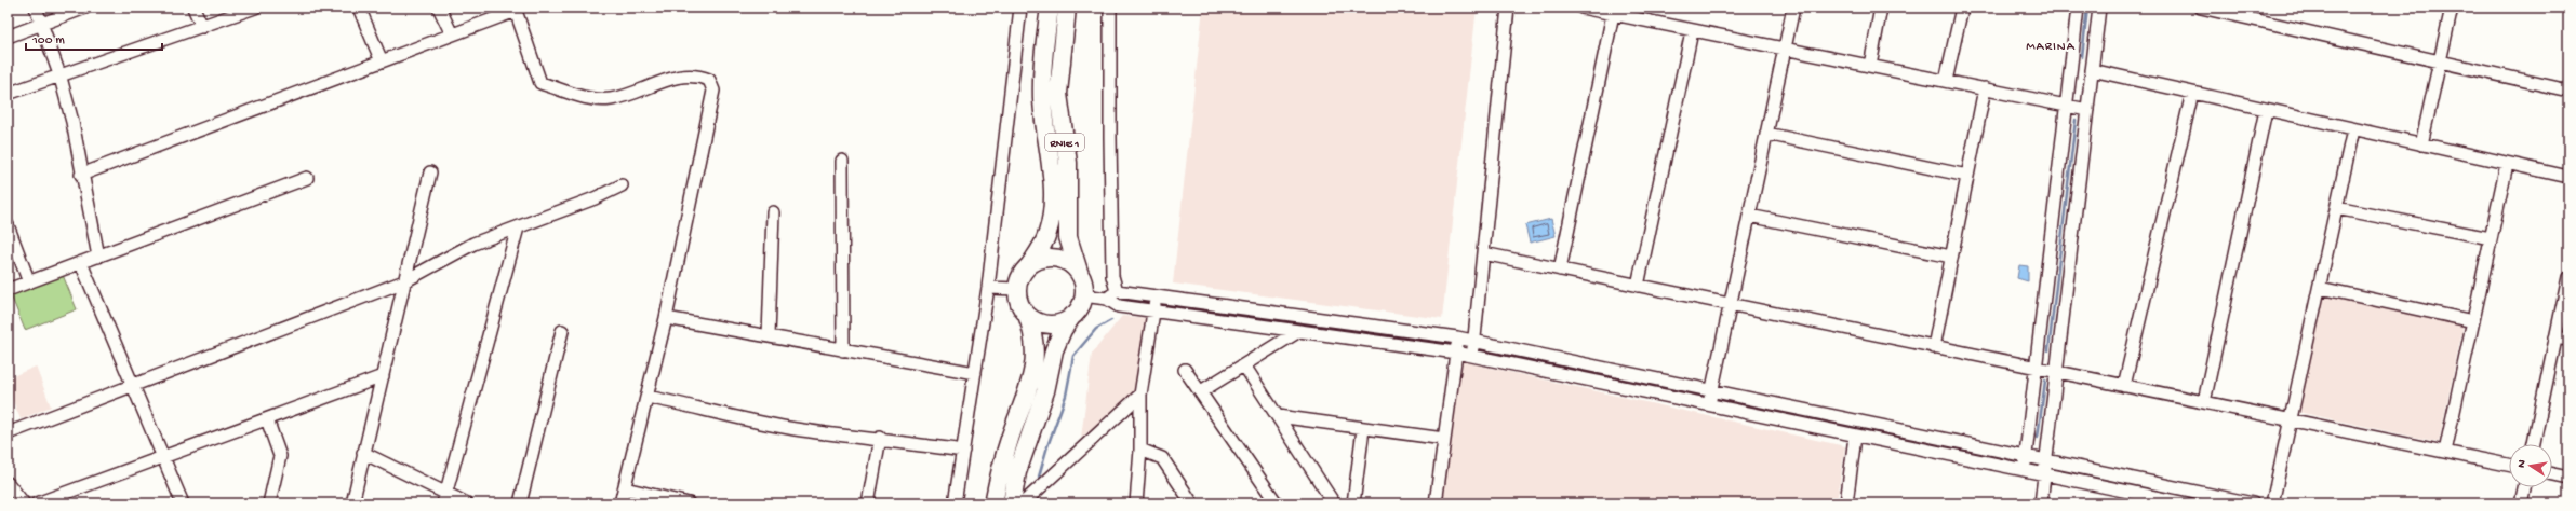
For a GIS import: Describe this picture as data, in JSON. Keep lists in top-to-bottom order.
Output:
{
  "streets": {
    "highway": ["RNIE 1"]
  },
  "districts": ["MARINA"],
  "scale_bar": "100 m",
  "north": "left"
}
